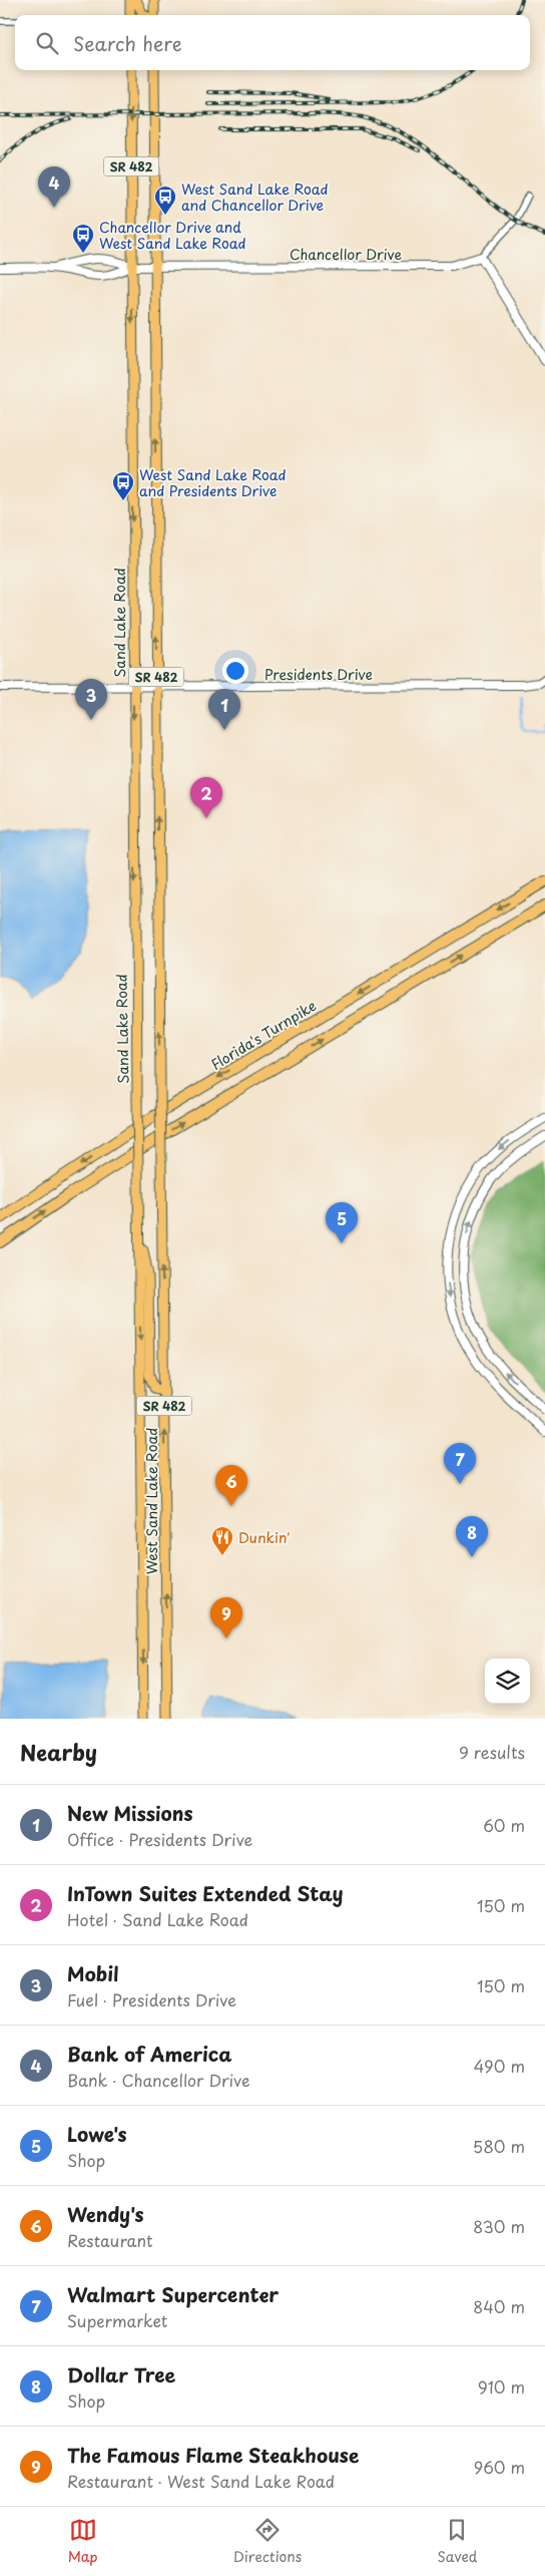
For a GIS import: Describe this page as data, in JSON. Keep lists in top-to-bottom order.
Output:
{
  "streets": {
    "highway": ["Florida's Turnpike"],
    "main road": ["SR 482", "Sand Lake Road", "West Sand Lake Road"],
    "street": ["Chancellor Drive", "Presidents Drive"]
  },
  "crossings": [
    ["SR 482", "Chancellor Drive"],
    ["SR 482", "Presidents Drive"],
    ["SR 482", "West Sand Lake Road"],
    ["Chancellor Drive", "Sand Lake Road"],
    ["Sand Lake Road", "Presidents Drive"],
    ["Sand Lake Road", "West Sand Lake Road"],
    ["Presidents Drive", "West Sand Lake Road"]
  ],
  "places": {
    "bus stop": ["West Sand Lake Road and Chancellor Drive", "Chancellor Drive and West Sand Lake Road", "West Sand Lake Road and Presidents Drive"],
    "restaurant": ["Dunkin'"]
  },
  "page": {
    "search": "Search here",
    "pins": [
      "4",
      "3",
      "1",
      "2",
      "5",
      "7",
      "6",
      "8",
      "9"
    ],
    "heading": ["Nearby", "9 results"],
    "list": [
      {
        "mark": "1",
        "name": "New Missions",
        "note": "Office · Presidents Drive",
        "value": "60 m"
      },
      {
        "mark": "2",
        "name": "InTown Suites Extended Stay",
        "note": "Hotel · Sand Lake Road",
        "value": "150 m"
      },
      {
        "mark": "3",
        "name": "Mobil",
        "note": "Fuel · Presidents Drive",
        "value": "150 m"
      },
      {
        "mark": "4",
        "name": "Bank of America",
        "note": "Bank · Chancellor Drive",
        "value": "490 m"
      },
      {
        "mark": "5",
        "name": "Lowe's",
        "note": "Shop",
        "value": "580 m"
      },
      {
        "mark": "6",
        "name": "Wendy's",
        "note": "Restaurant",
        "value": "830 m"
      },
      {
        "mark": "7",
        "name": "Walmart Supercenter",
        "note": "Supermarket",
        "value": "840 m"
      },
      {
        "mark": "8",
        "name": "Dollar Tree",
        "note": "Shop",
        "value": "910 m"
      },
      {
        "mark": "9",
        "name": "The Famous Flame Steakhouse",
        "note": "Restaurant · West Sand Lake Road",
        "value": "960 m"
      }
    ],
    "nav": ["Map", "Directions", "Saved"]
  }
}
